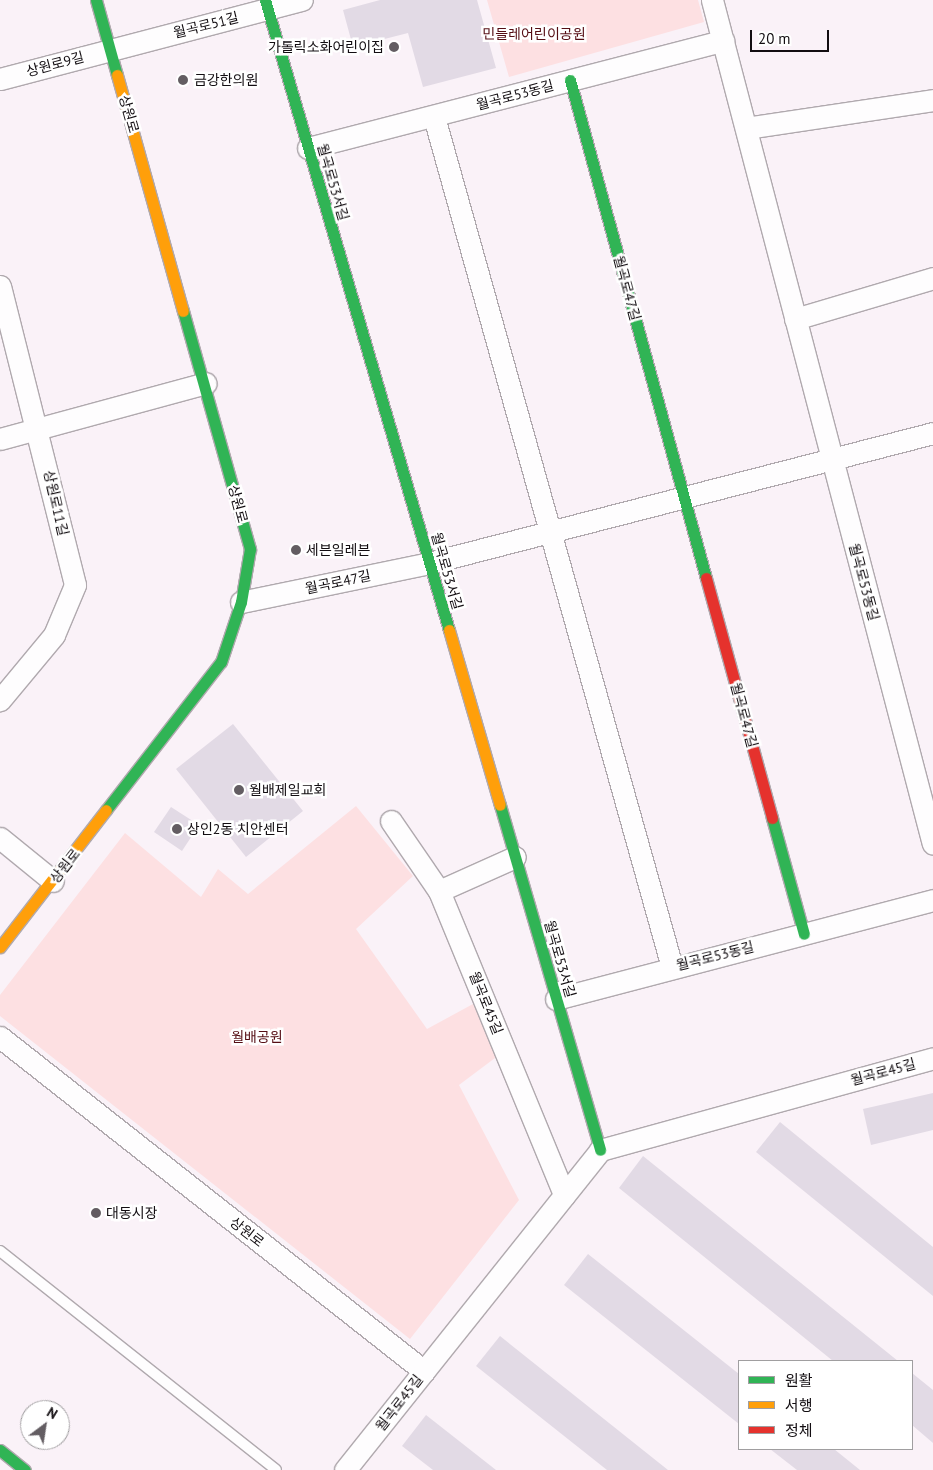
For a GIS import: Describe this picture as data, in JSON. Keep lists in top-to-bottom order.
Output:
{
  "streets": {
    "street": [
      "월곡로51길",
      "상원로9길",
      "월곡로53동길",
      "상원로",
      "월곡로53서길",
      "월곡로47길",
      "상원로11길",
      "월곡로45길"
    ]
  },
  "crossings": [
    ["월곡로51길", "상원로9길"],
    ["월곡로51길", "상원로"],
    ["월곡로51길", "월곡로53서길"],
    ["상원로9길", "상원로"],
    ["월곡로53동길", "월곡로53서길"],
    ["월곡로53동길", "월곡로47길"],
    ["상원로", "월곡로47길"],
    ["상원로", "월곡로45길"],
    ["월곡로53서길", "월곡로47길"],
    ["월곡로53서길", "월곡로45길"]
  ],
  "parks": ["민들레어린이공원", "월배공원"],
  "places": [
    "가톨릭소화어린이집",
    "금강한의원",
    "세븐일레븐",
    "월배제일교회",
    "상인2동 치안센터",
    "대동시장"
  ],
  "legend": ["원활", "서행", "정체"],
  "scale_bar": "20 m",
  "north": "top right"
}
